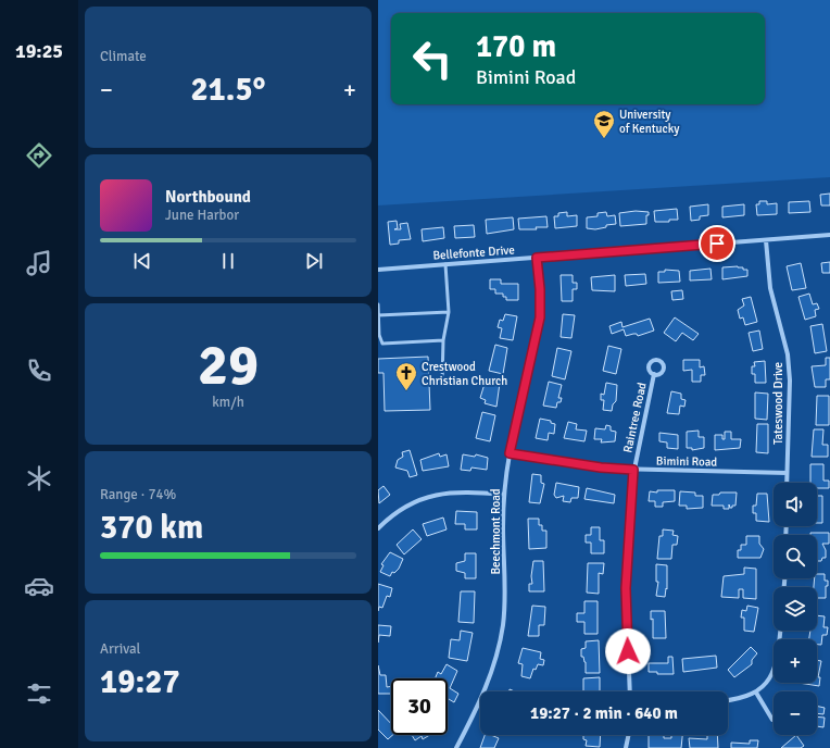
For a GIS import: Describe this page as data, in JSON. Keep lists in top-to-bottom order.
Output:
{
  "streets": {
    "street": [
      "Bellefonte Drive",
      "Tateswood Drive",
      "Raintree Road",
      "Bimini Road",
      "Beechmont Road"
    ]
  },
  "crossings": [
    ["Bellefonte Drive", "Tateswood Drive"],
    ["Bellefonte Drive", "Beechmont Road"],
    ["Tateswood Drive", "Bimini Road"],
    ["Raintree Road", "Bimini Road"],
    ["Bimini Road", "Beechmont Road"]
  ],
  "places": {
    "school or university": ["University of Kentucky"],
    "church": ["Crestwood Christian Church"]
  },
  "page": {
    "tabs": "19:25",
    "tile": [
      "Climate",
      ["29", "km/h"],
      ["Range · 74%", "370 km"],
      ["Arrival", "19:27"]
    ],
    "turn": ["170 m", "Bimini Road"],
    "heat": ["−", "21.5°", "+"],
    "song": ["Northbound", "June Harbor"],
    "map_buttons": ["+", "−"],
    "limit": "30",
    "trip": "19:27 · 2 min · 640 m"
  }
}
